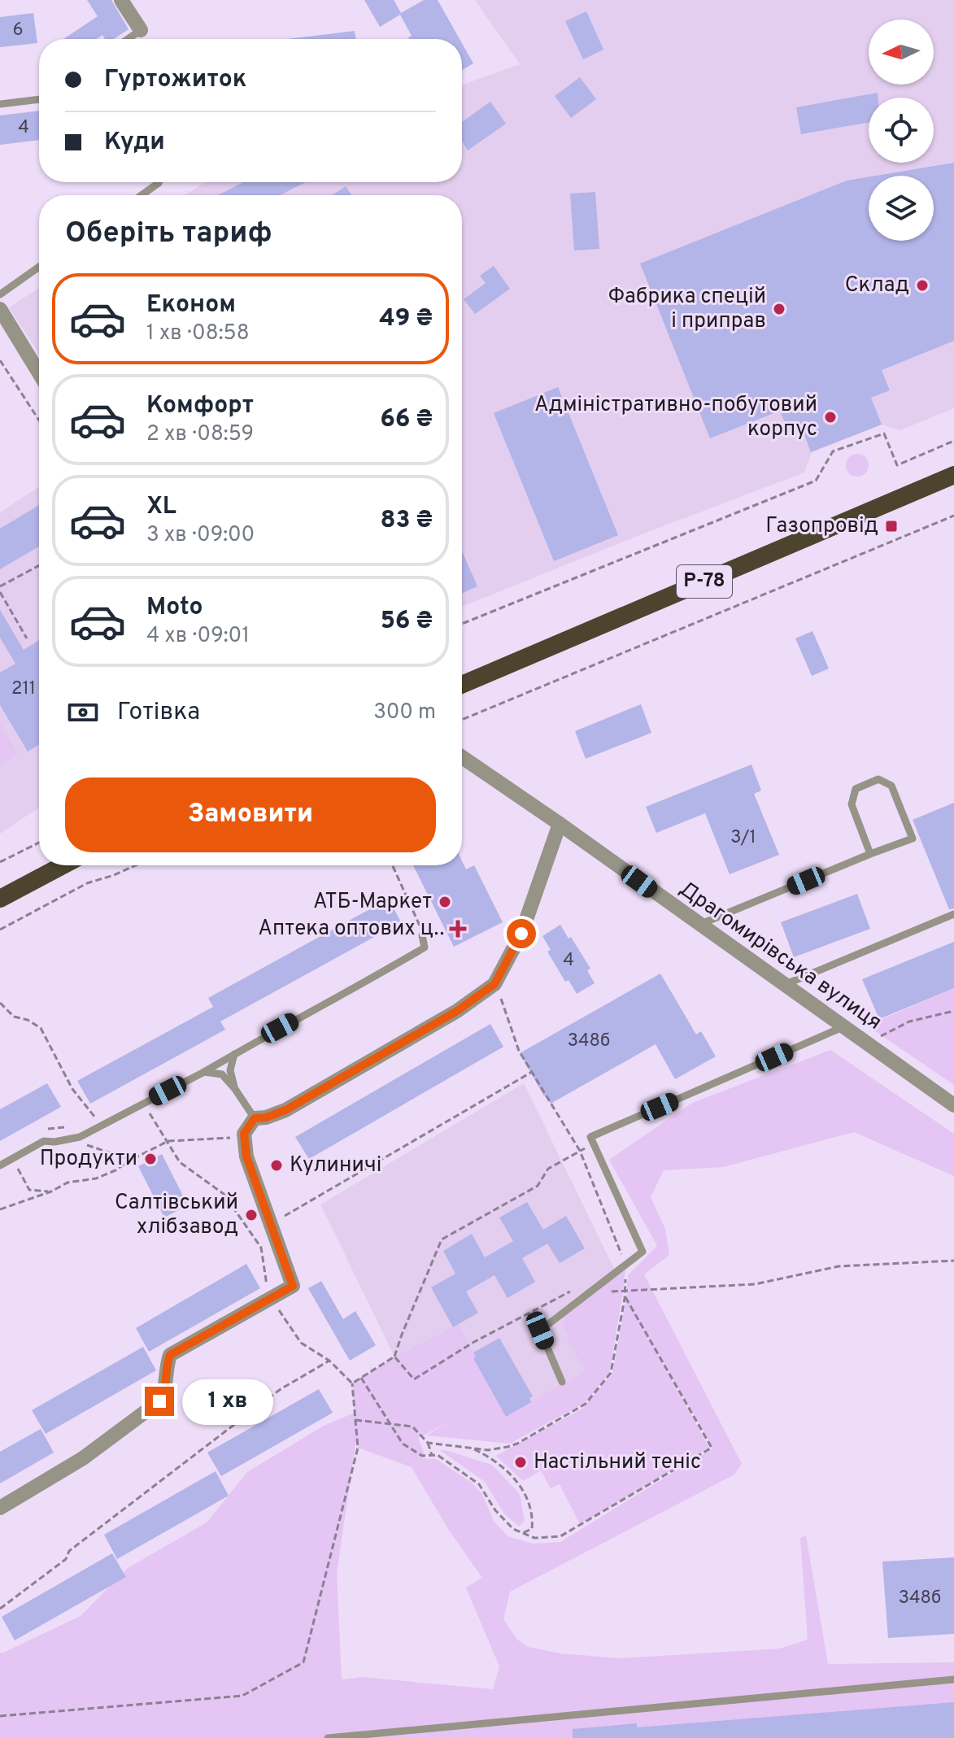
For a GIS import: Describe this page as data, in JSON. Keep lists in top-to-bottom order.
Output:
{
  "streets": {
    "highway": ["Р-78"],
    "street": ["Драгомирівська вулиця"]
  },
  "places": {
    "other": [
      "Склад",
      "Фабрика спецій і приправ",
      "Адміністративно-побутовий корпус",
      "АТБ-Маркет",
      "Продукти",
      "Кулиничі",
      "Салтівський хлібзавод",
      "Настільний теніс"
    ],
    "transit": ["Газопровiд"],
    "health": ["Аптека оптових ц‥"]
  },
  "house_numbers": [
    "6",
    "4",
    "211",
    "3/1",
    "4",
    "348б",
    "348б"
  ],
  "north": "left",
  "page": {
    "banner": ["Гуртожиток", "Куди"],
    "heading": "Оберіть тариф",
    "list": [
      {
        "name": "Економ",
        "note": "1 хв · 08:58",
        "value": "49 ₴"
      },
      {
        "name": "Комфорт",
        "note": "2 хв · 08:59",
        "value": "66 ₴"
      },
      {
        "name": "XL",
        "note": "3 хв · 09:00",
        "value": "83 ₴"
      },
      {
        "name": "Moto",
        "note": "4 хв · 09:01",
        "value": "56 ₴"
      }
    ],
    "pay": ["Готівка", "300 m"],
    "buttons": "Замовити",
    "bubble": "1 хв"
  }
}
